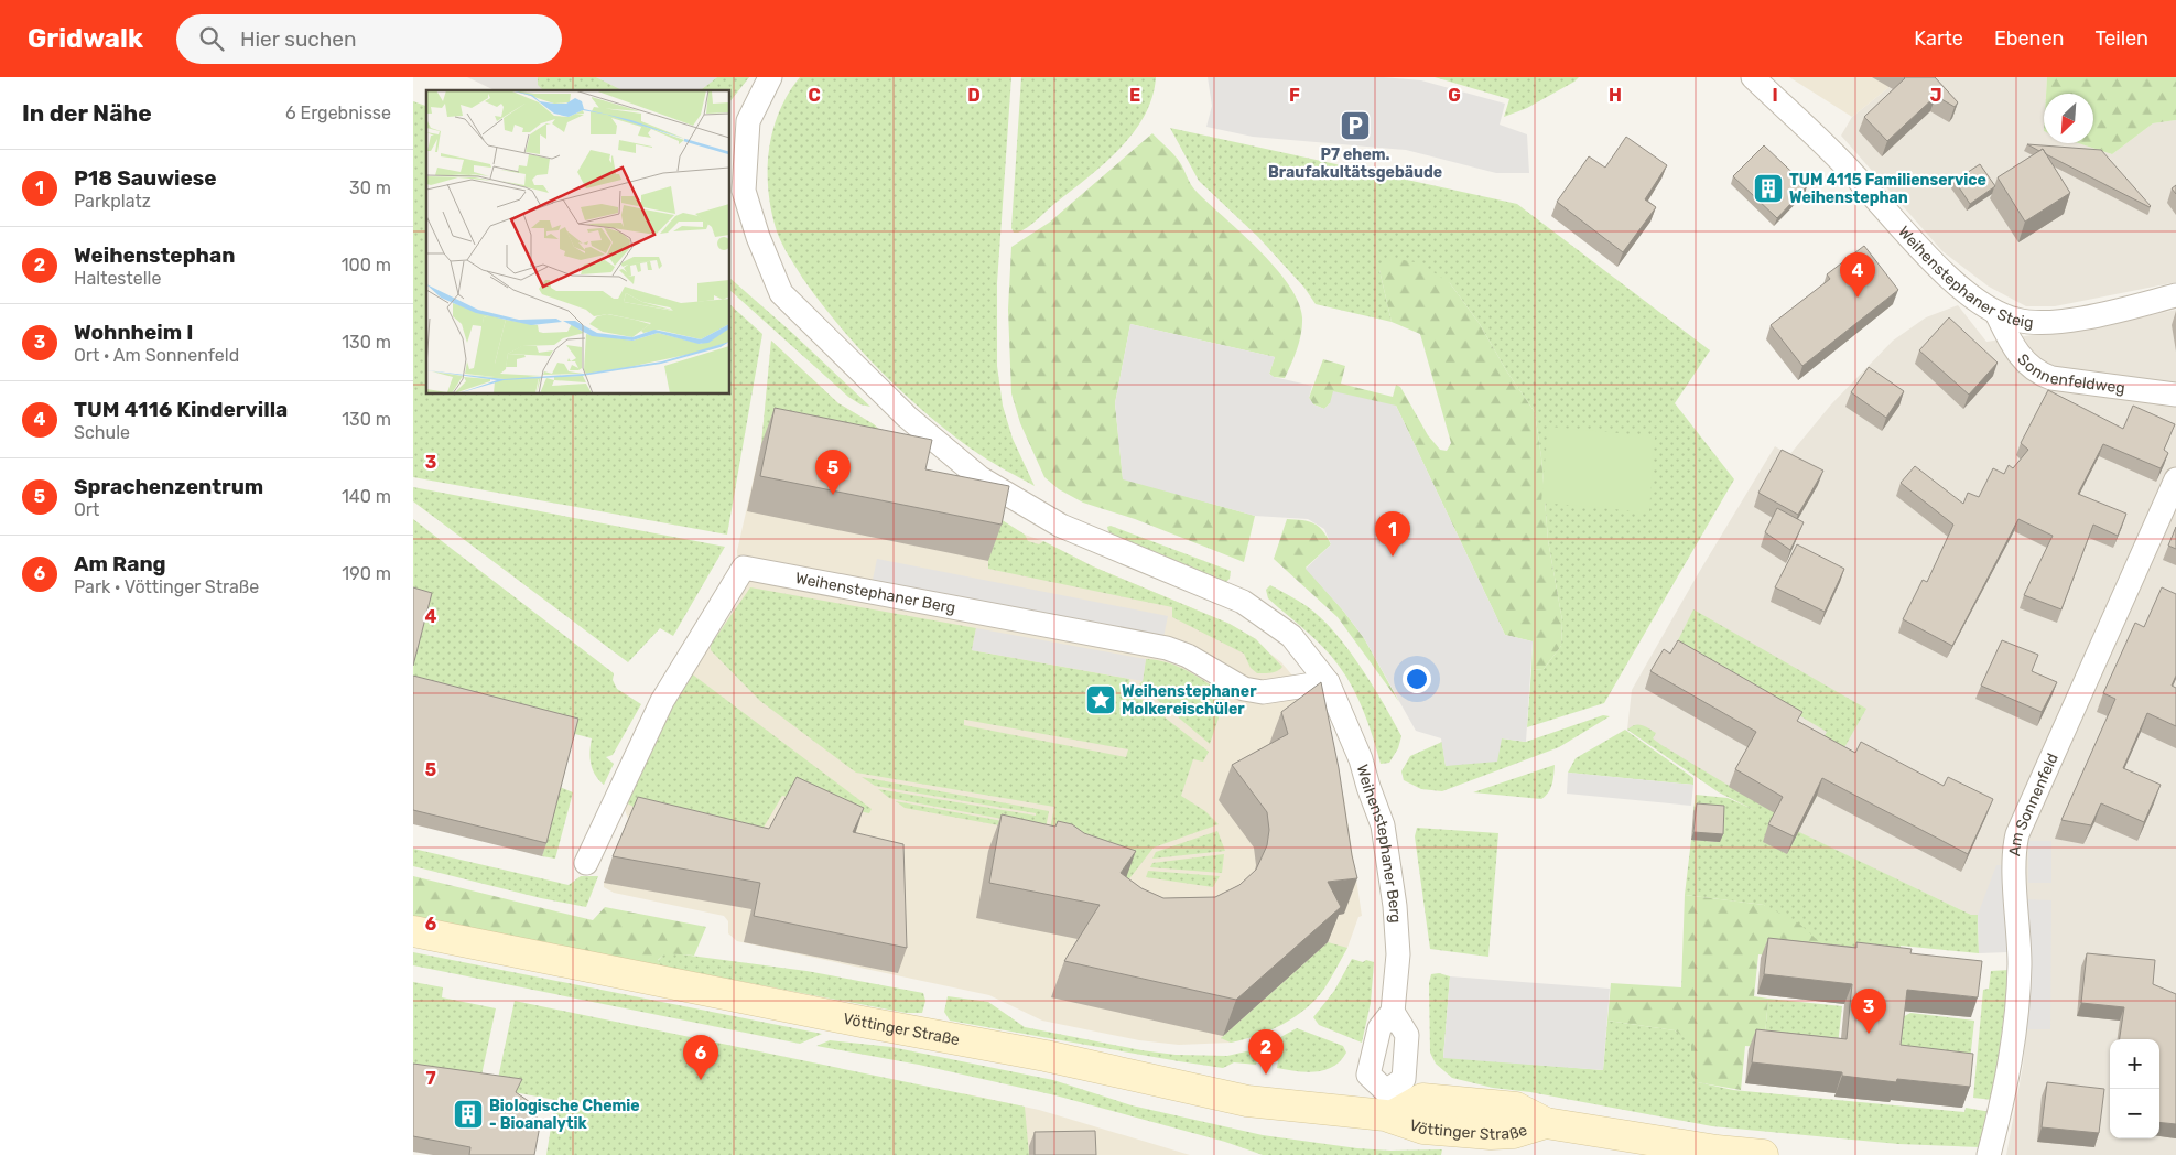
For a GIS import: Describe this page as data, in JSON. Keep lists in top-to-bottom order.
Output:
{
  "streets": {
    "main road": ["Vöttinger Straße"],
    "street": [
      "Weihenstephaner Steig",
      "Sonnenfeldweg",
      "Weihenstephaner Berg",
      "Am Sonnenfeld"
    ]
  },
  "crossings": [
    ["Weihenstephaner Steig", "Sonnenfeldweg"],
    ["Weihenstephaner Berg", "Vöttinger Straße"]
  ],
  "places": {
    "parking": ["P7 ehem. Braufakultätsgebäude"],
    "building": ["TUM 4115 Familienservice Weihenstephan", "Biologische Chemie - Bioanalytik"],
    "place": ["Weihenstephaner Molkereischüler"]
  },
  "north": "bottom left",
  "page": {
    "header": "Gridwalk",
    "search": "Hier suchen",
    "nav": ["Karte", "Ebenen", "Teilen"],
    "heading": ["In der Nähe", "6 Ergebnisse"],
    "list": [
      {
        "mark": "1",
        "name": "P18 Sauwiese",
        "note": "Parkplatz",
        "value": "30 m"
      },
      {
        "mark": "2",
        "name": "Weihenstephan",
        "note": "Haltestelle",
        "value": "100 m"
      },
      {
        "mark": "3",
        "name": "Wohnheim I",
        "note": "Ort · Am Sonnenfeld",
        "value": "130 m"
      },
      {
        "mark": "4",
        "name": "TUM 4116 Kindervilla",
        "note": "Schule",
        "value": "130 m"
      },
      {
        "mark": "5",
        "name": "Sprachenzentrum",
        "note": "Ort",
        "value": "140 m"
      },
      {
        "mark": "6",
        "name": "Am Rang",
        "note": "Park · Vöttinger Straße",
        "value": "190 m"
      }
    ],
    "pins": [
      "4",
      "5",
      "1",
      "3",
      "2",
      "6"
    ],
    "map_buttons": ["+", "−"]
  },
  "grid": {
    "columns": [
      "C",
      "D",
      "E",
      "F",
      "G",
      "H",
      "I",
      "J"
    ],
    "rows": [
      "3",
      "4",
      "5",
      "6",
      "7"
    ]
  }
}
